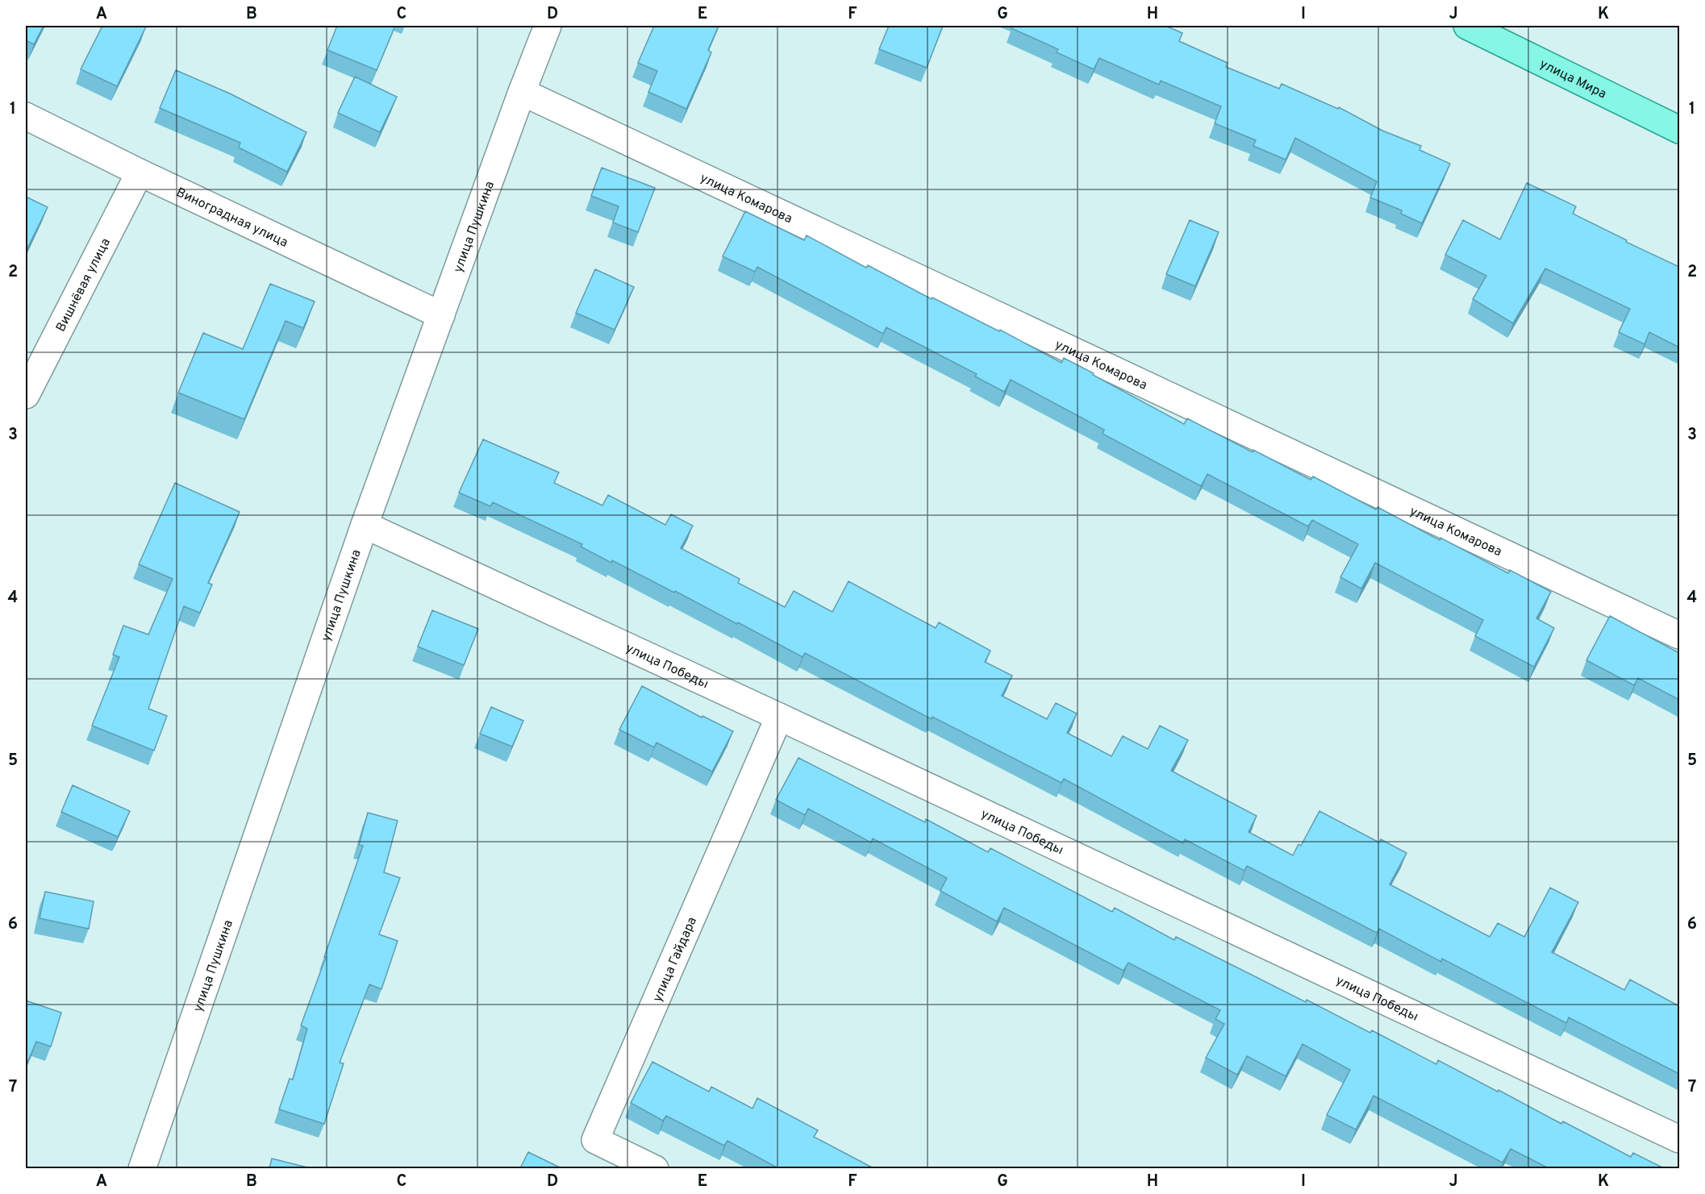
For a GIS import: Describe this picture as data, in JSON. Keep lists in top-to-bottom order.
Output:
{
  "streets": {
    "main road": ["улица Мира"],
    "street": [
      "улица Комарова",
      "Виноградная улица",
      "улица Пушкина",
      "Вишнёвая улица",
      "улица Победы",
      "улица Гайдара"
    ]
  },
  "crossings": [
    ["улица Комарова", "улица Пушкина"],
    ["Виноградная улица", "улица Пушкина"],
    ["Виноградная улица", "Вишнёвая улица"],
    ["улица Пушкина", "улица Победы"],
    ["улица Победы", "улица Гайдара"]
  ],
  "grid": {
    "columns": [
      "A",
      "B",
      "C",
      "D",
      "E",
      "F",
      "G",
      "H",
      "I",
      "J",
      "K"
    ],
    "rows": [
      "1",
      "2",
      "3",
      "4",
      "5",
      "6",
      "7"
    ]
  }
}
